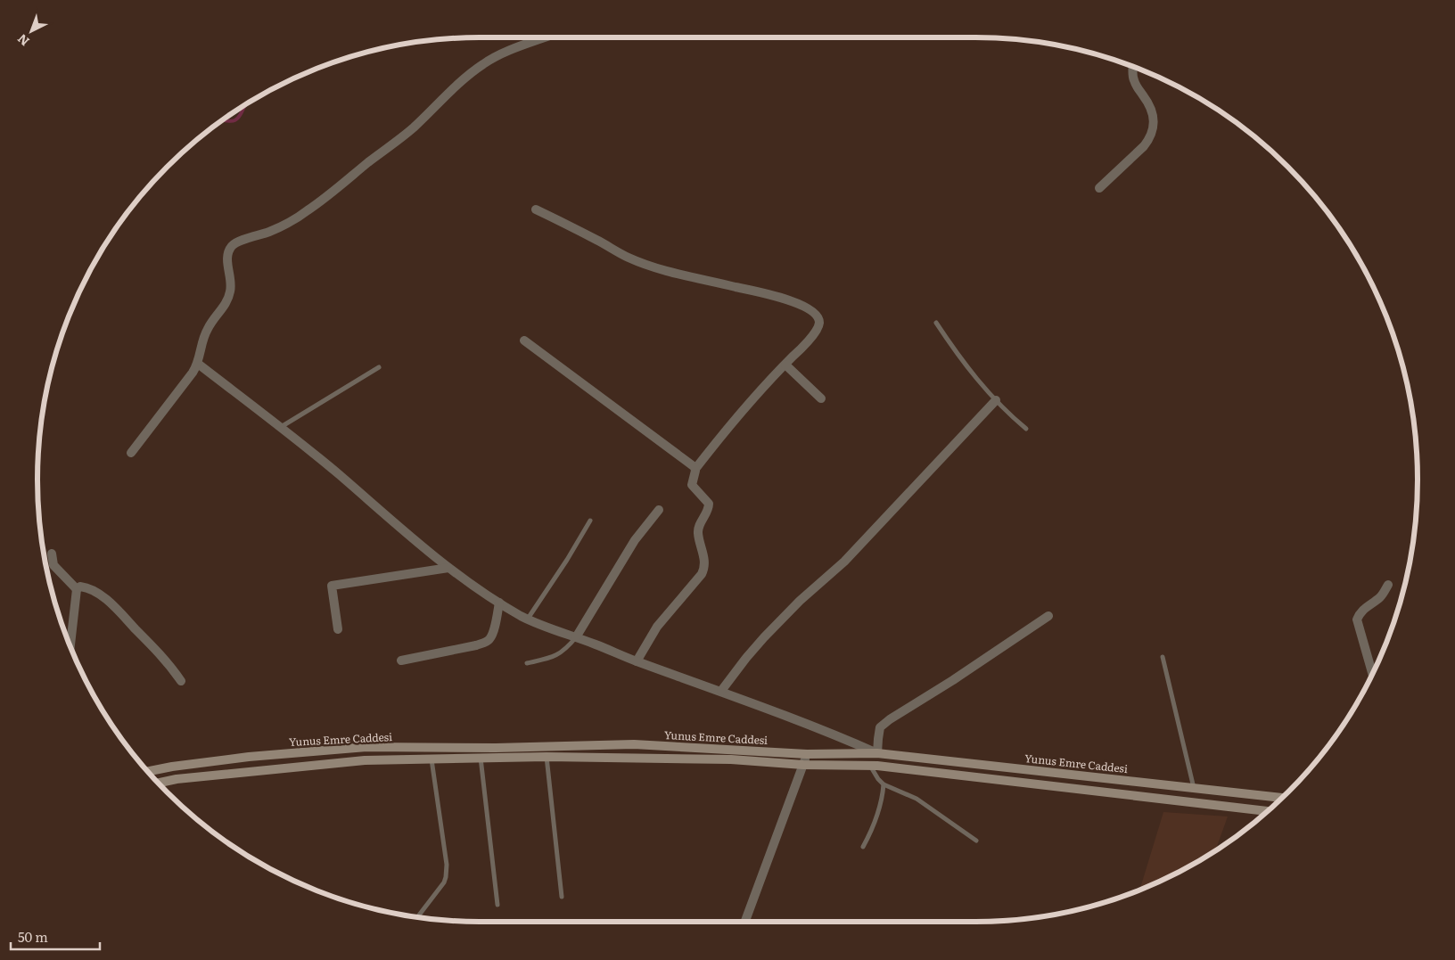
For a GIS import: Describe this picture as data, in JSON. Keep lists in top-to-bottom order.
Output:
{
  "streets": {
    "street": ["Yunus Emre Caddesi"]
  },
  "scale_bar": "50 m",
  "north": "bottom left"
}
